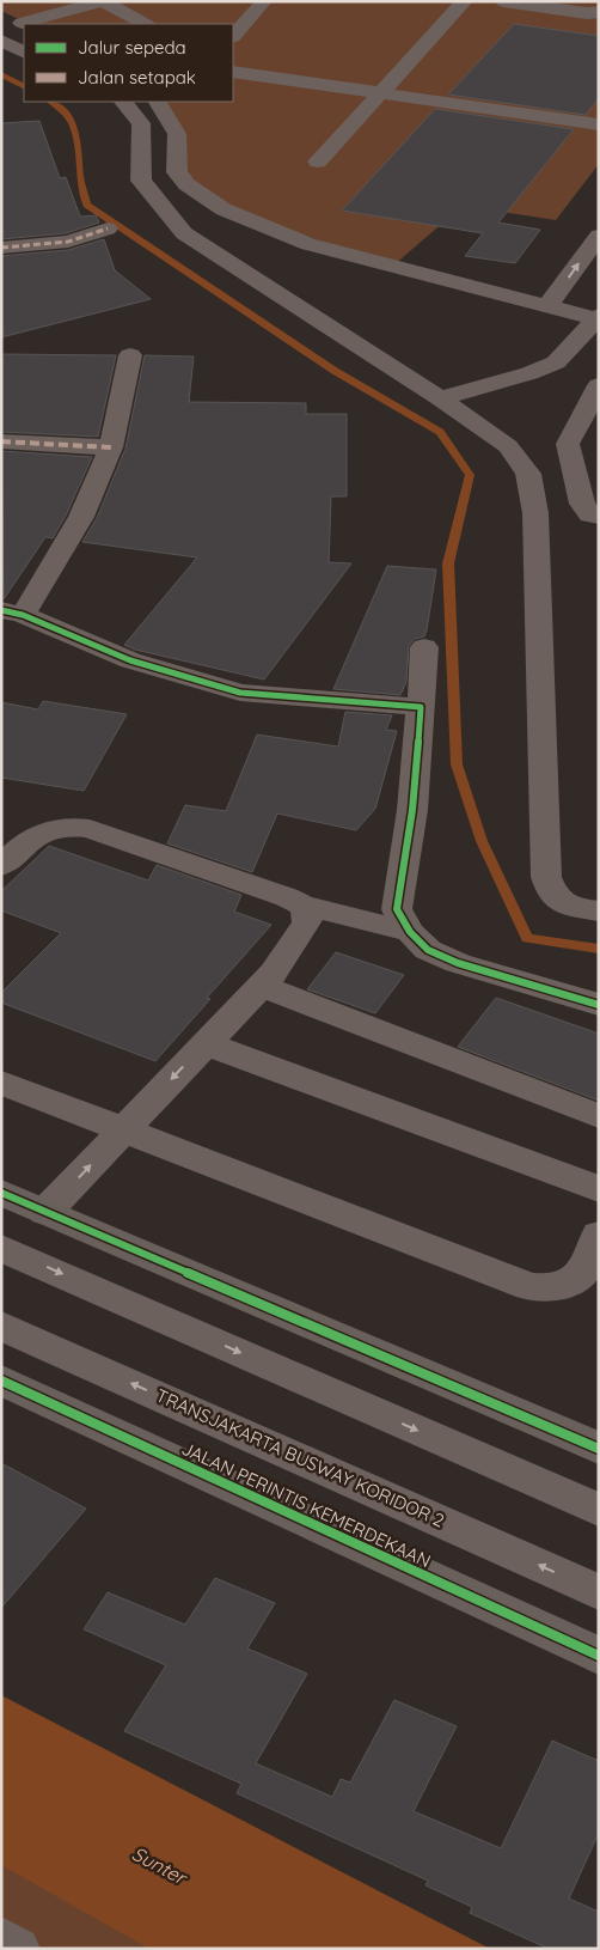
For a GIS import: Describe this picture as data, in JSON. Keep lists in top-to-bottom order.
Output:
{
  "streets": {
    "highway": ["JALAN PERINTIS KEMERDEKAAN"],
    "street": ["TRANSJAKARTA BUSWAY KORIDOR 2"]
  },
  "water": ["Sunter"],
  "legend": ["Jalur sepeda", "Jalan setapak"]
}
